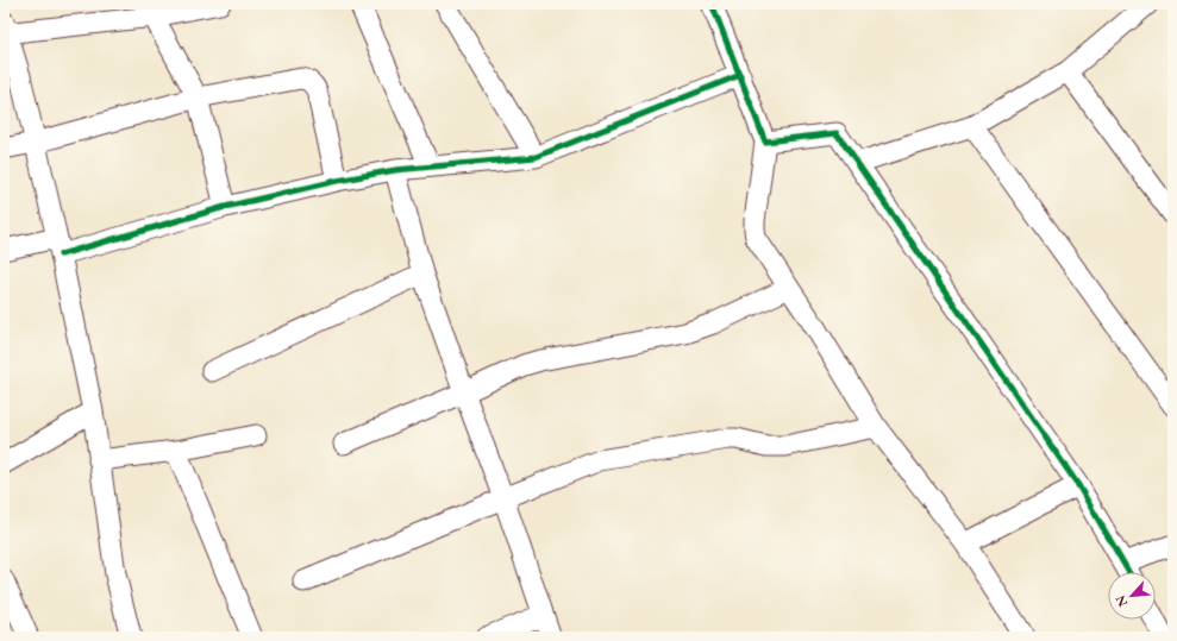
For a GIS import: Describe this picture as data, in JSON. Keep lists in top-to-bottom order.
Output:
{
  "north": "bottom left"
}
